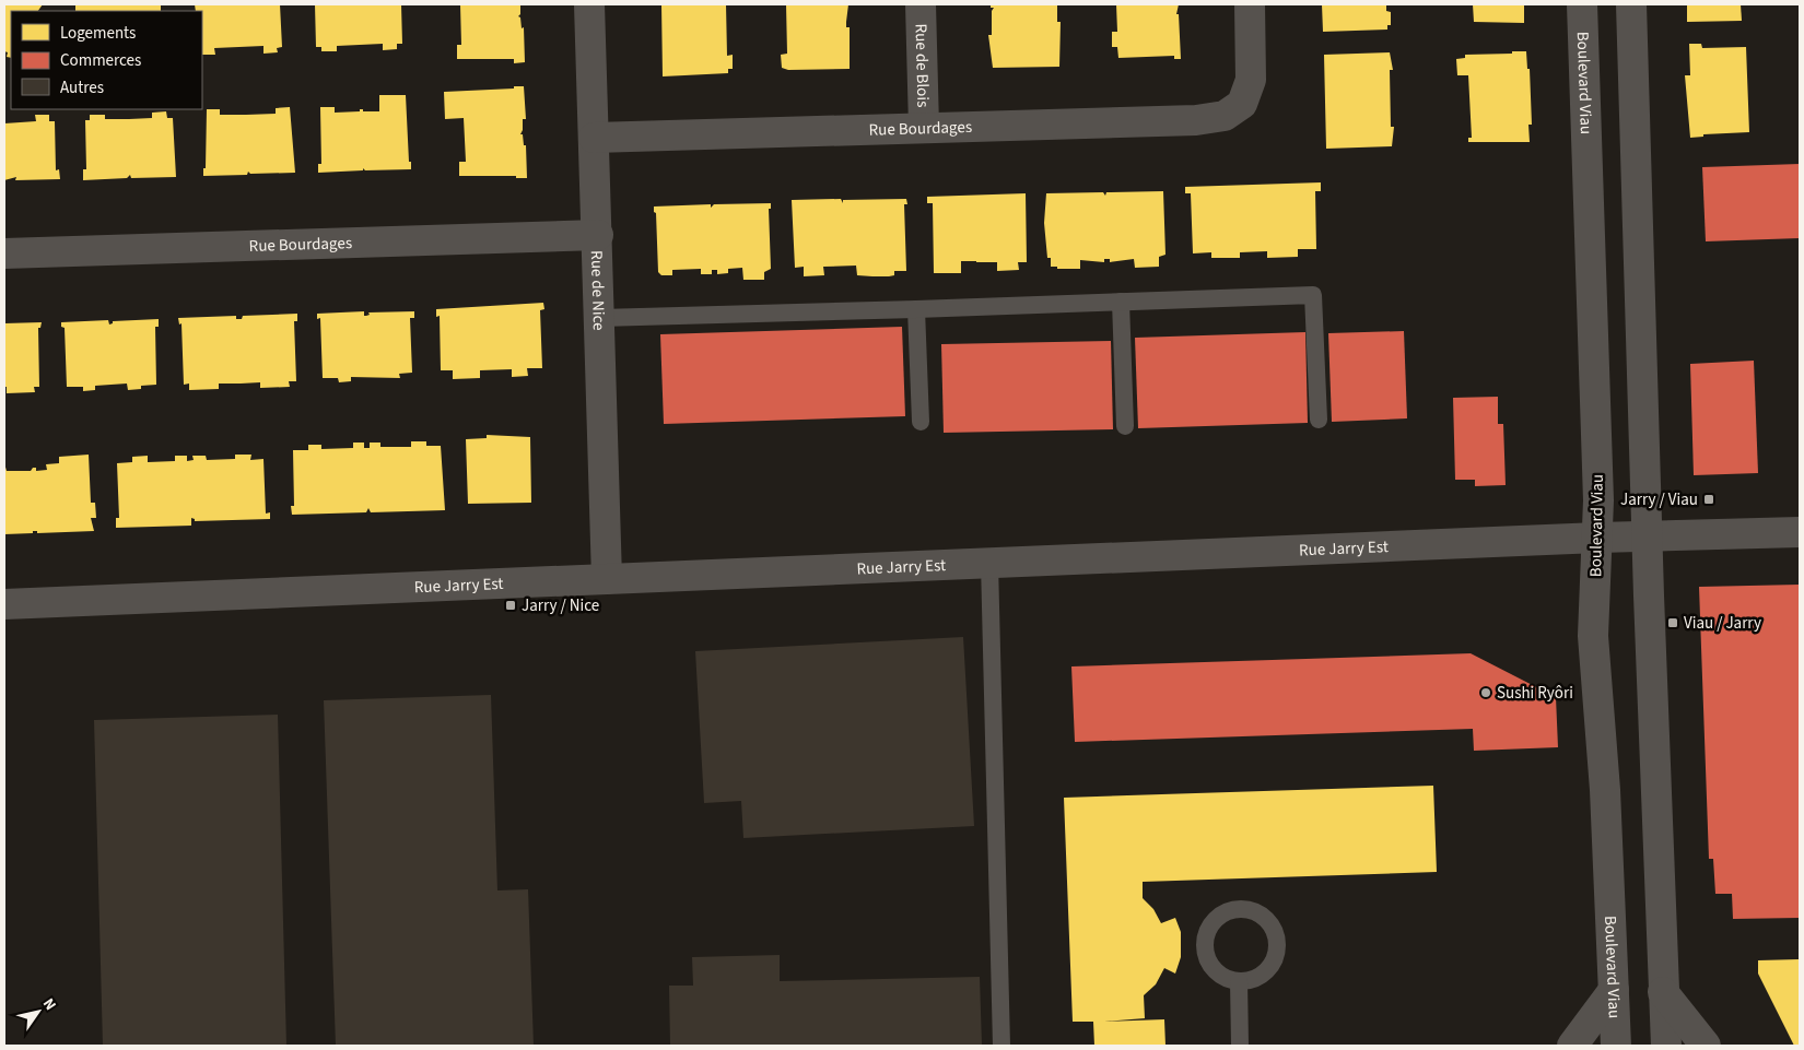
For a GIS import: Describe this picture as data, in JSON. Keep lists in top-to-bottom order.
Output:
{
  "streets": {
    "street": [
      "Rue de Blois",
      "Boulevard Viau",
      "Rue Bourdages",
      "Rue de Nice",
      "Rue Jarry Est"
    ]
  },
  "crossings": [
    ["Rue de Blois", "Rue Bourdages"],
    ["Boulevard Viau", "Rue Jarry Est"],
    ["Rue Bourdages", "Rue de Nice"],
    ["Rue de Nice", "Rue Jarry Est"]
  ],
  "places": {
    "transit": ["Jarry / Viau", "Jarry / Nice", "Viau / Jarry"],
    "other": ["Sushi Ryôri"]
  },
  "legend": ["Logements", "Commerces", "Autres"],
  "north": "top right"
}
